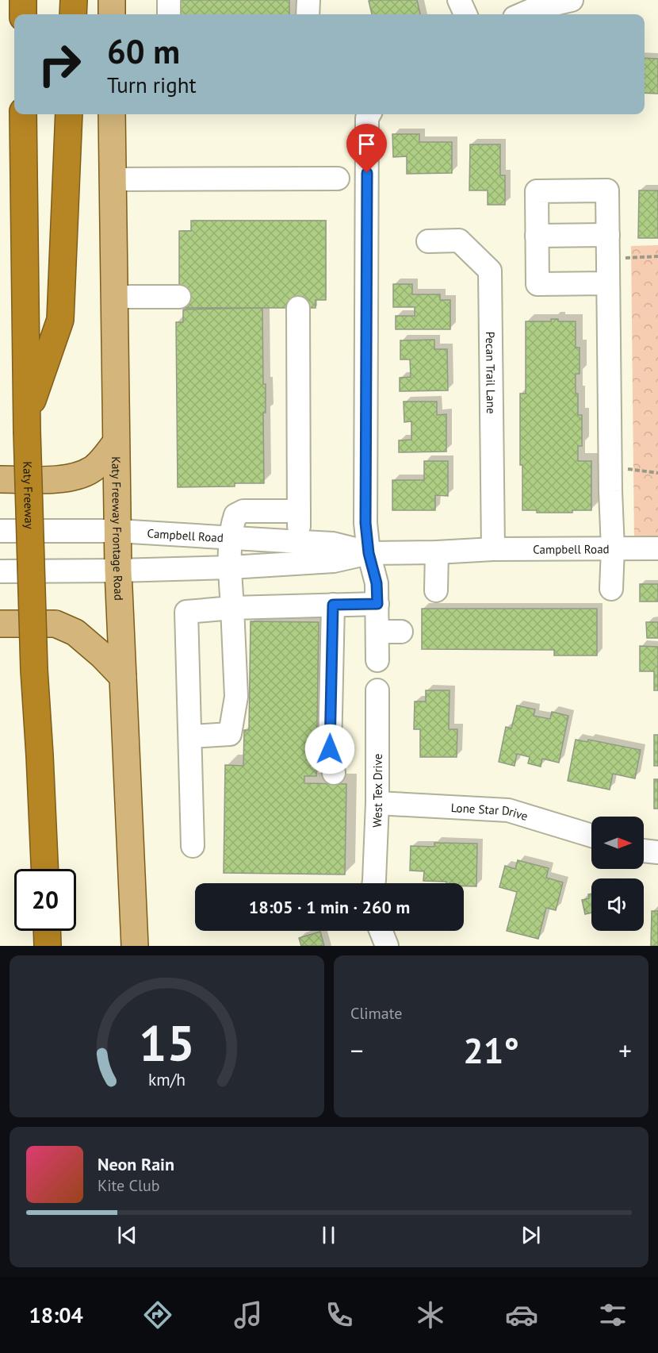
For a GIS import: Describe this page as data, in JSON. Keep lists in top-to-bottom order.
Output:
{
  "streets": {
    "highway": ["Katy Freeway"],
    "main road": ["Katy Freeway Frontage Road"],
    "street": [
      "Pecan Trail Lane",
      "Campbell Road",
      "West Tex Drive",
      "Lone Star Drive"
    ]
  },
  "crossings": [
    ["Pecan Trail Lane", "Campbell Road"],
    ["Katy Freeway Frontage Road", "Campbell Road"],
    ["West Tex Drive", "Lone Star Drive"]
  ],
  "north": "right",
  "page": {
    "turn": ["60 m", "Turn right"],
    "limit": "20",
    "trip": "18:05 · 1 min · 260 m",
    "tile": "Climate",
    "heat": ["−", "21°", "+"],
    "song": ["Neon Rain", "Kite Club"],
    "tabs": "18:04",
    "gauge": ["15", "km/h"]
  }
}
